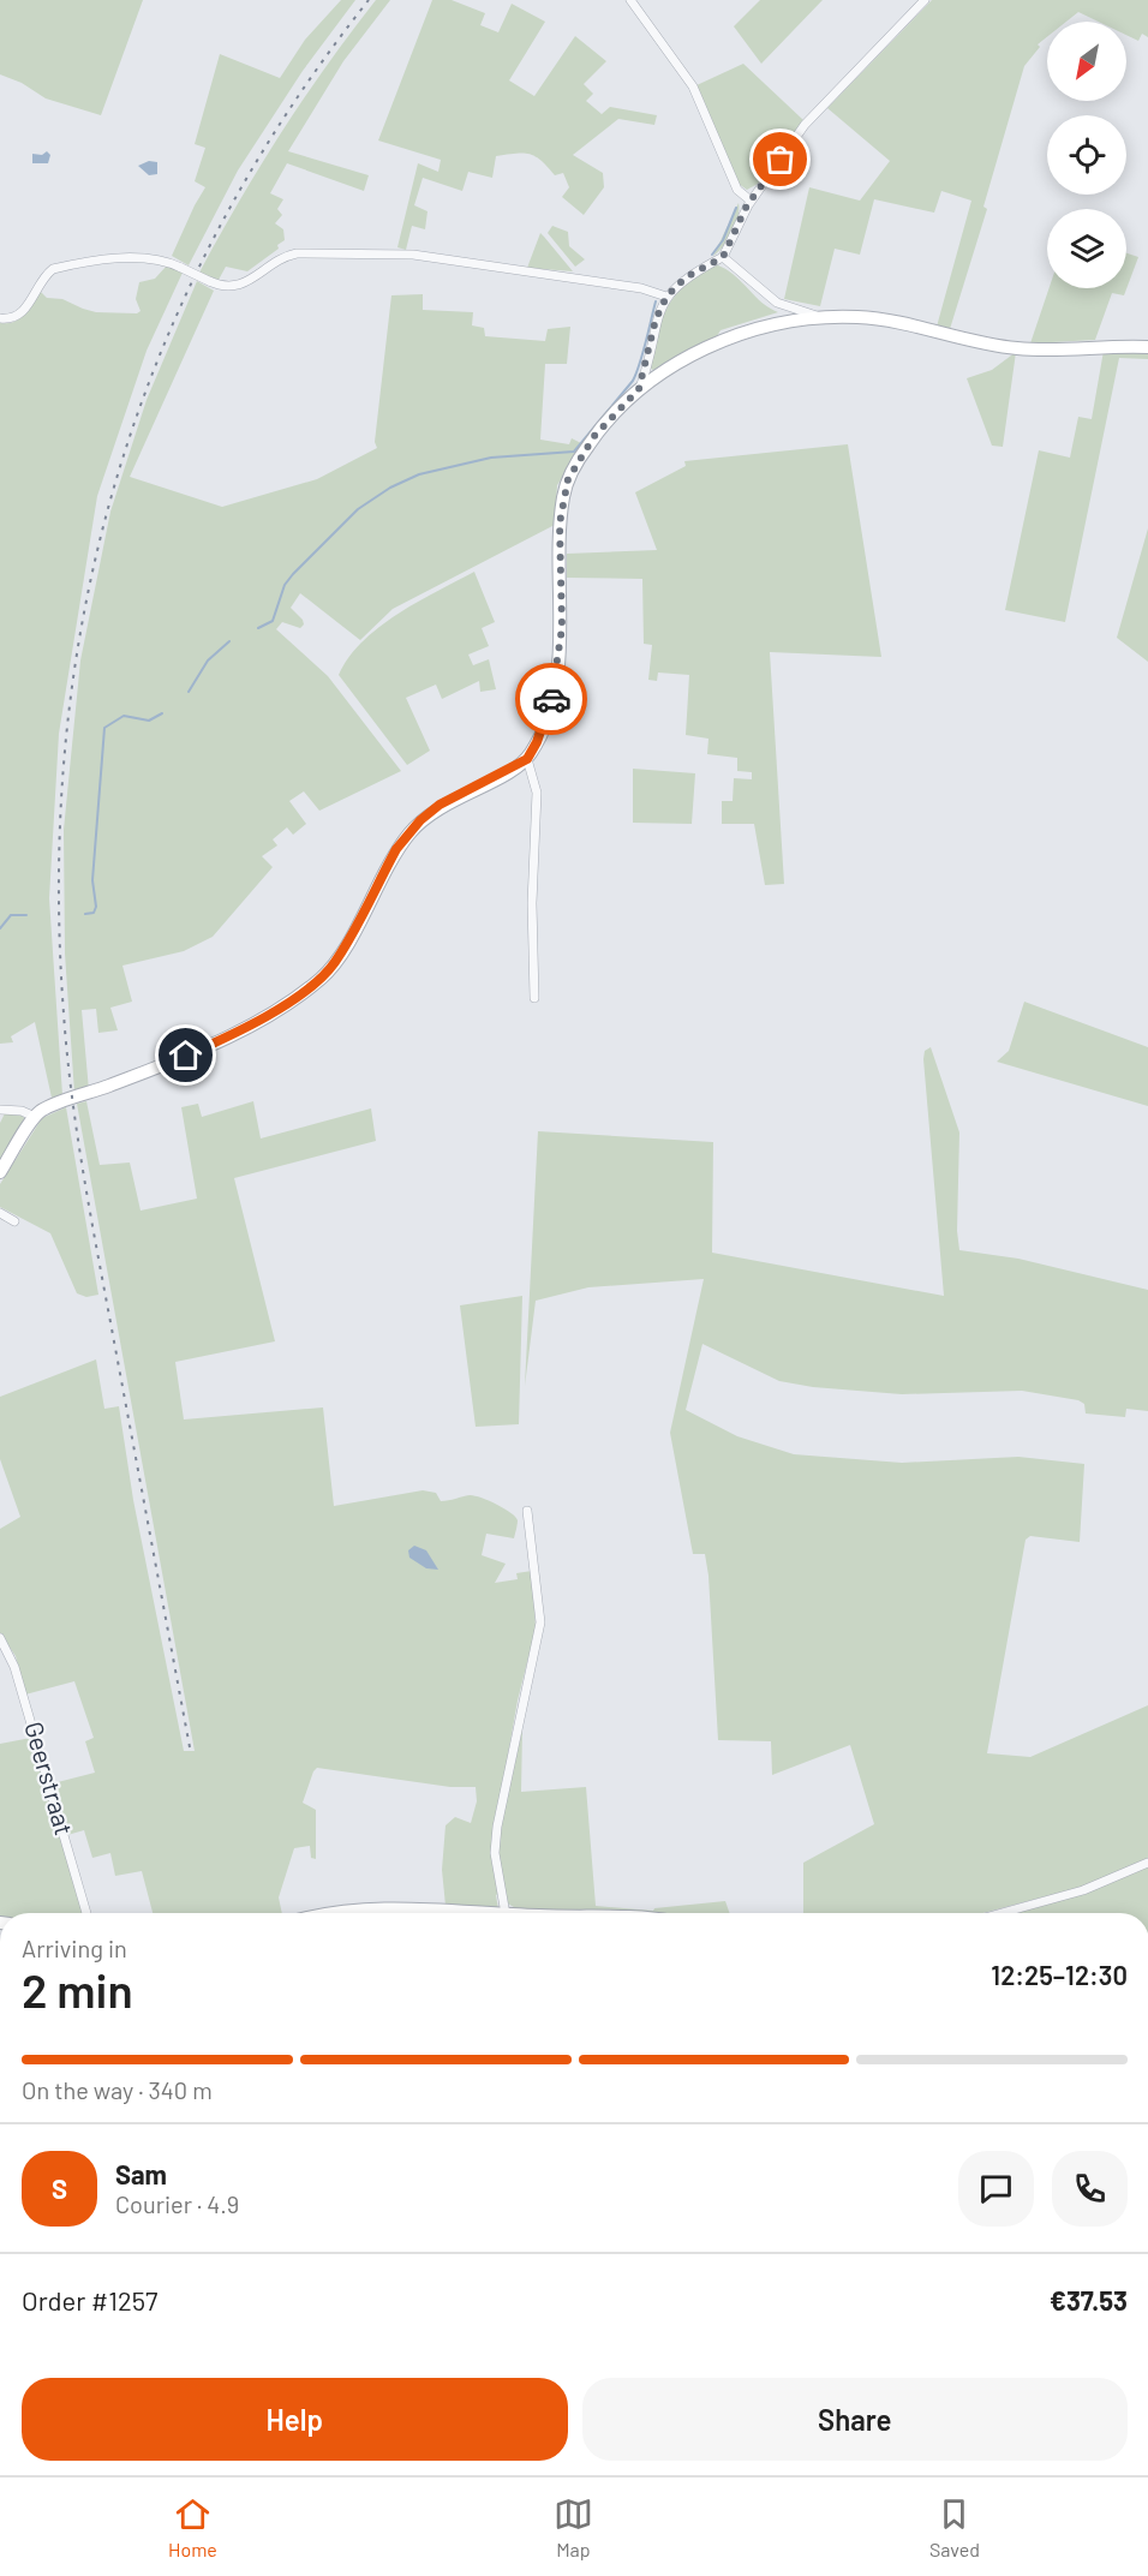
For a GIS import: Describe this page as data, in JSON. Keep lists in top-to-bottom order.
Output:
{
  "streets": {
    "street": ["Geerstraat"]
  },
  "north": "bottom left",
  "page": {
    "heading": ["2 min", "Arriving in", "12:25–12:30"],
    "panel": [
      "Sam",
      "Courier · 4.9",
      "Order #1257",
      "€37.53"
    ],
    "bar": "On the way · 340 m",
    "round": "S",
    "buttons": ["Help", "Share"],
    "tabs": ["Home", "Map", "Saved"]
  }
}
